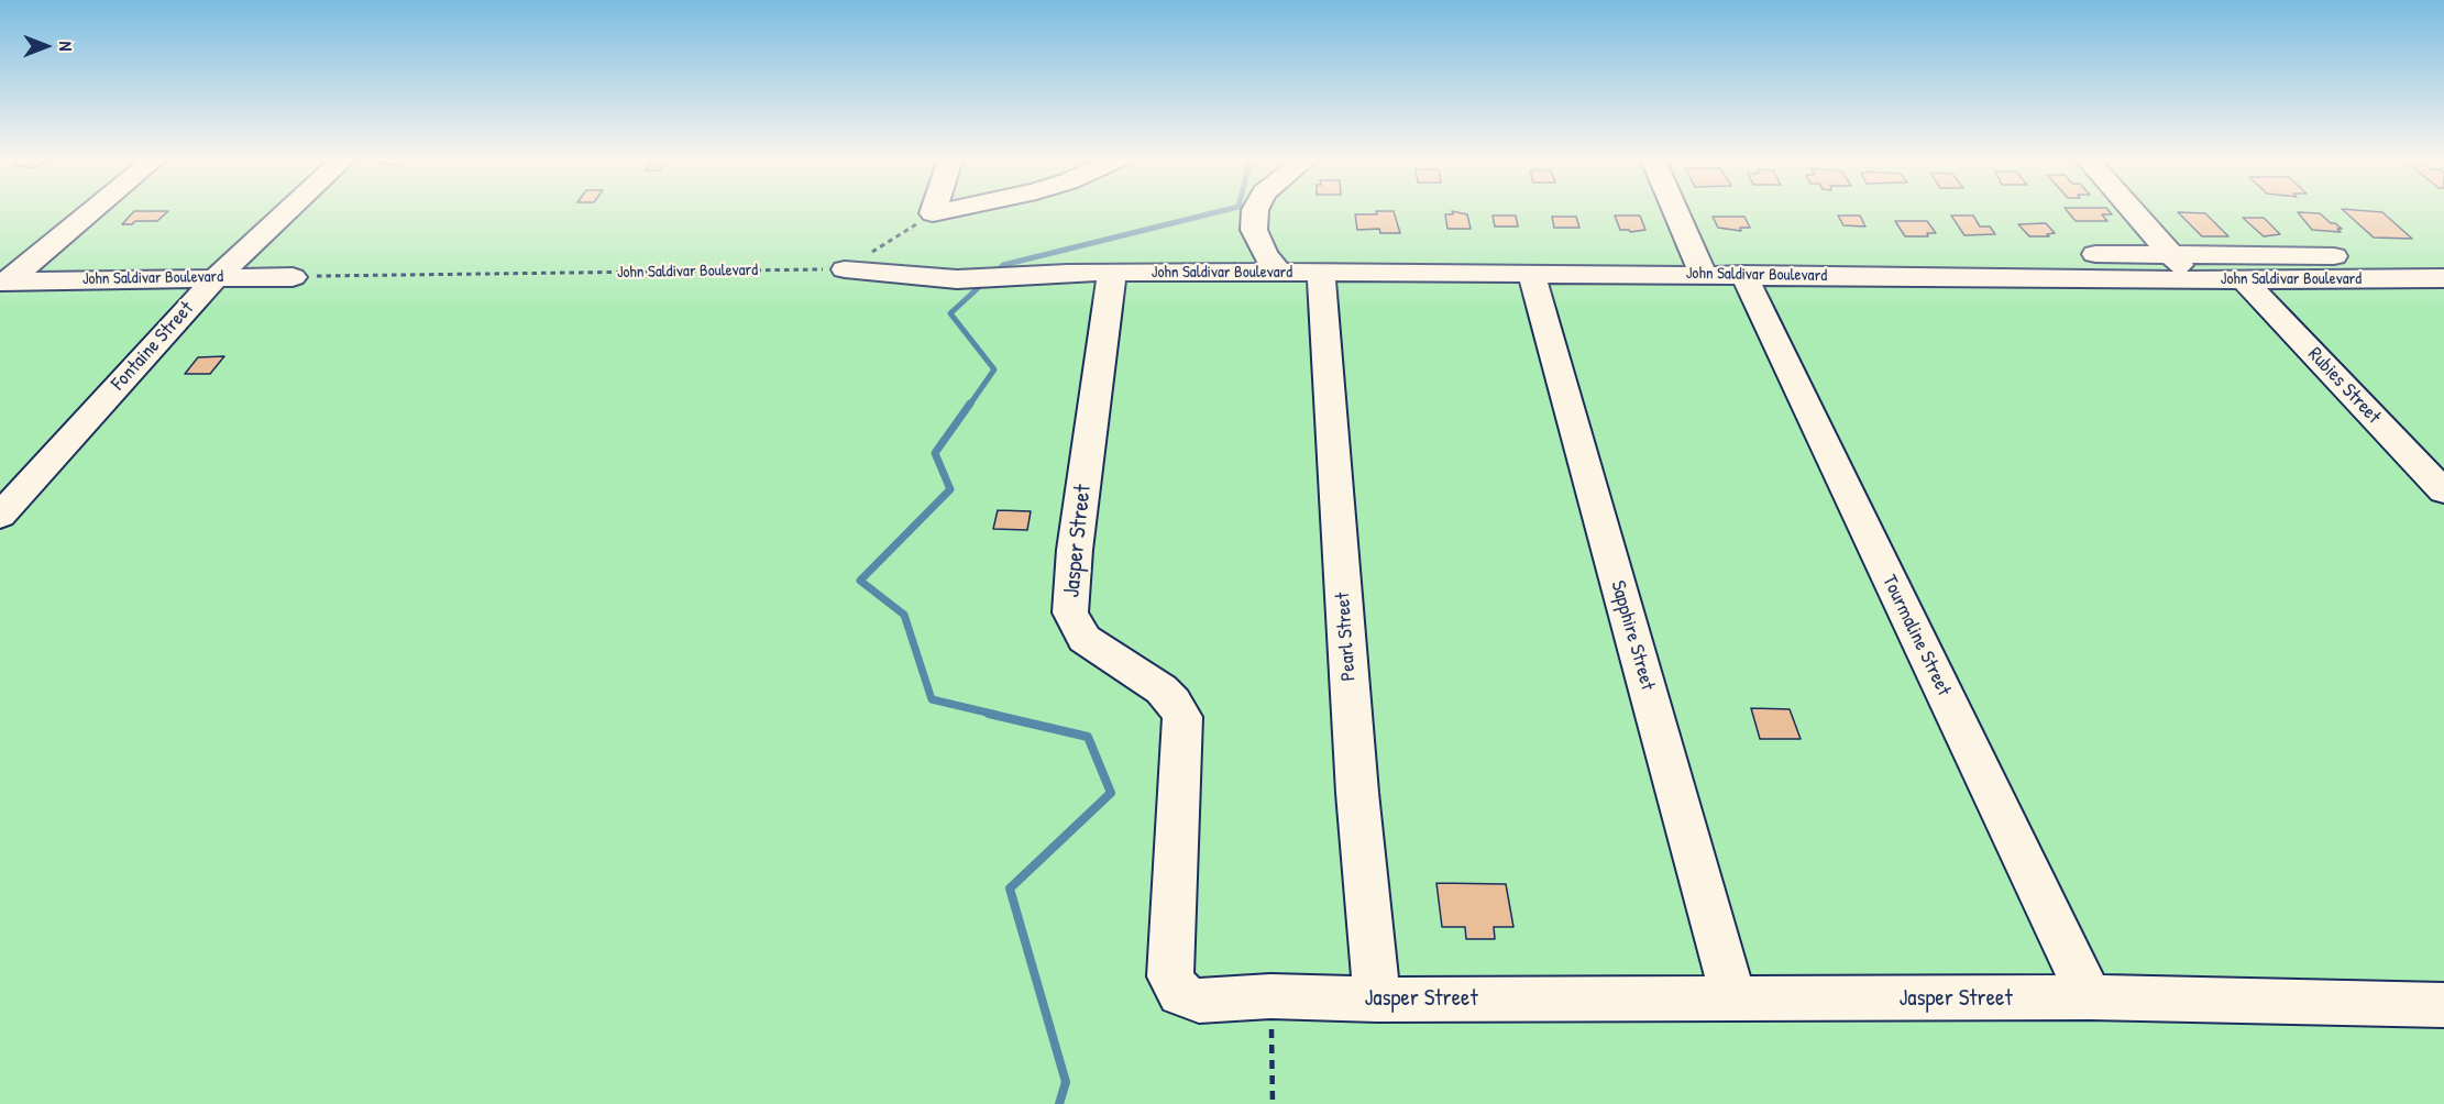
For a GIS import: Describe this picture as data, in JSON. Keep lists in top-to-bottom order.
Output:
{
  "streets": {
    "street": [
      "John Saldivar Boulevard",
      "Fontaine Street",
      "Rubies Street",
      "Jasper Street",
      "Sapphire Street",
      "Tourmaline Street",
      "Pearl Street"
    ]
  },
  "crossings": [
    ["John Saldivar Boulevard", "Fontaine Street"],
    ["John Saldivar Boulevard", "Rubies Street"],
    ["John Saldivar Boulevard", "Jasper Street"],
    ["John Saldivar Boulevard", "Sapphire Street"],
    ["John Saldivar Boulevard", "Tourmaline Street"],
    ["John Saldivar Boulevard", "Pearl Street"],
    ["Jasper Street", "Sapphire Street"],
    ["Jasper Street", "Tourmaline Street"],
    ["Jasper Street", "Pearl Street"]
  ],
  "north": "right"
}
